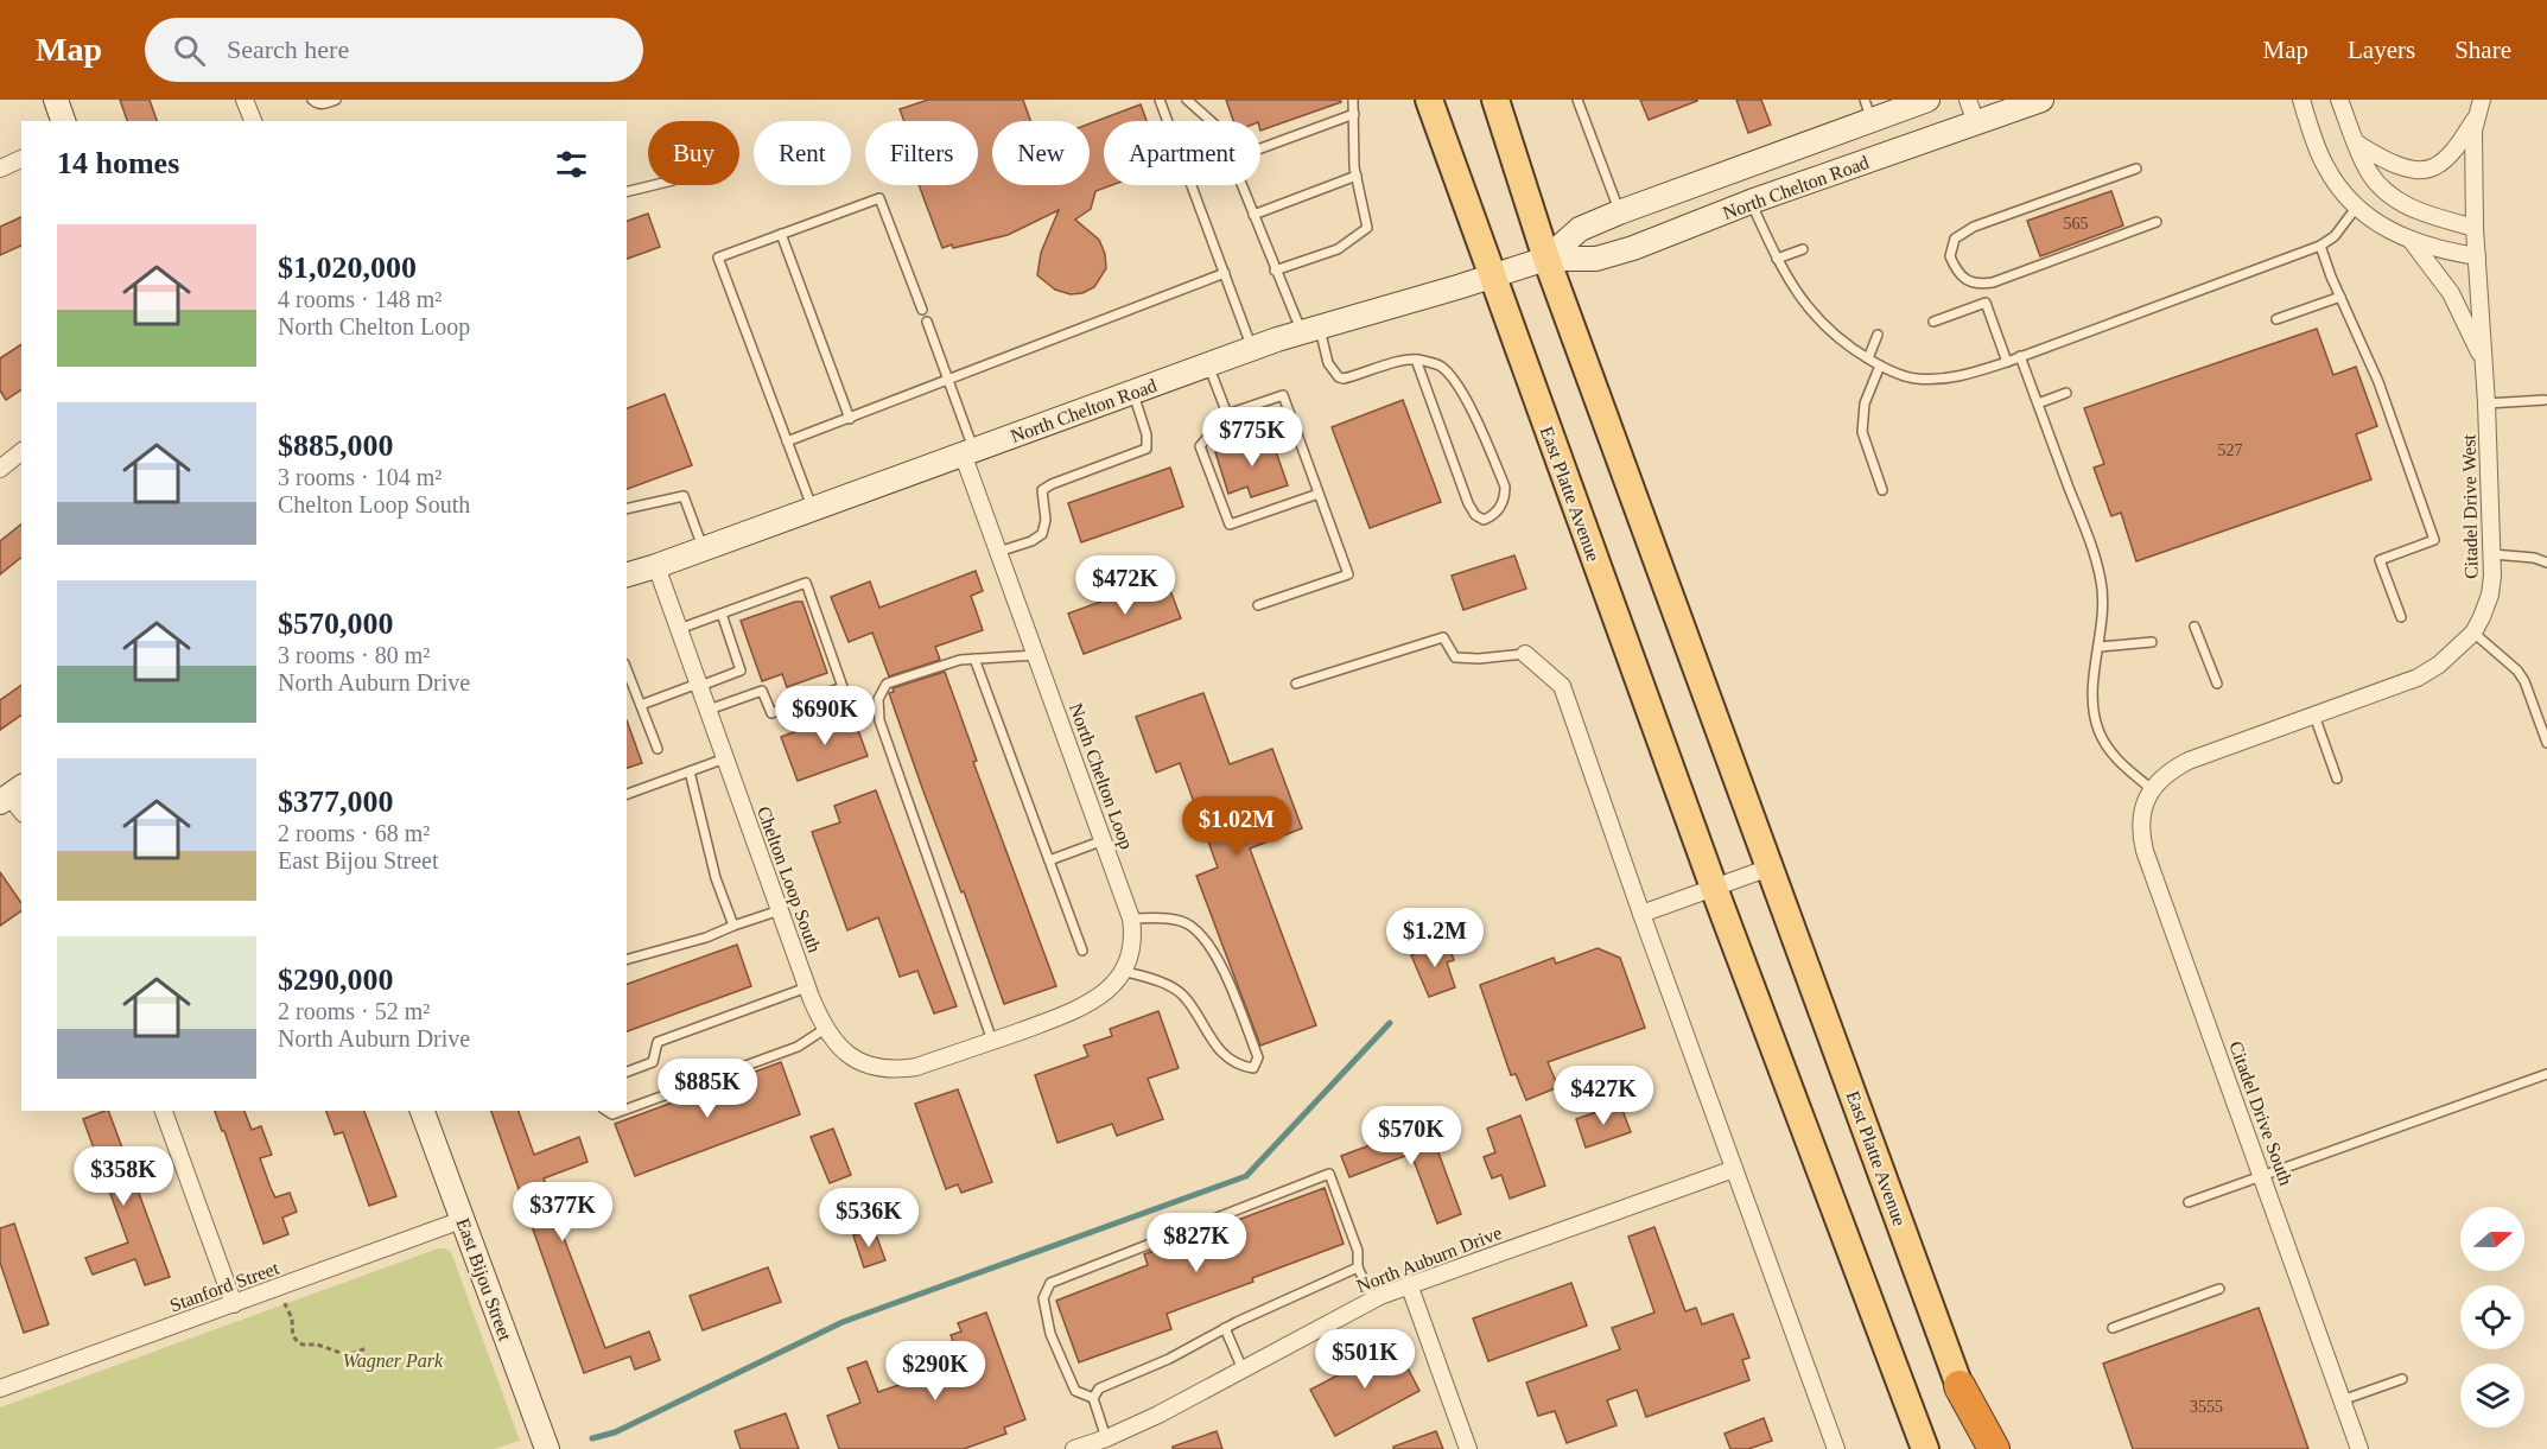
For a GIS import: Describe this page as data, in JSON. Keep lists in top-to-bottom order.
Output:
{
  "streets": {
    "highway": ["East Platte Avenue"],
    "main road": ["North Chelton Road", "East Bijou Street"],
    "street": [
      "Citadel Drive West",
      "North Chelton Loop",
      "Chelton Loop South",
      "Citadel Drive South",
      "North Auburn Drive",
      "Stanford Street"
    ]
  },
  "crossings": [
    ["North Chelton Road", "East Platte Avenue"],
    ["North Chelton Road", "North Chelton Loop"],
    ["North Chelton Road", "Chelton Loop South"],
    ["Citadel Drive West", "Citadel Drive South"],
    ["North Chelton Loop", "Chelton Loop South"],
    ["East Bijou Street", "Stanford Street"]
  ],
  "parks": ["Wagner Park"],
  "house_numbers": ["565", "527", "3555"],
  "north": "right",
  "page": {
    "header": "Map",
    "search": "Search here",
    "nav": ["Map", "Layers", "Share"],
    "chip": [
      "Buy",
      "Rent",
      "Filters",
      "New",
      "Apartment"
    ],
    "heading": "14 homes",
    "list": [
      {
        "name": "$1,020,000",
        "note": "4 rooms · 148 m² · North Chelton Loop"
      },
      {
        "name": "$885,000",
        "note": "3 rooms · 104 m² · Chelton Loop South"
      },
      {
        "name": "$570,000",
        "note": "3 rooms · 80 m² · North Auburn Drive"
      },
      {
        "name": "$377,000",
        "note": "2 rooms · 68 m² · East Bijou Street"
      },
      {
        "name": "$290,000",
        "note": "2 rooms · 52 m² · North Auburn Drive"
      }
    ],
    "price": [
      "$775K",
      "$472K",
      "$690K",
      "$1.02M",
      "$1.2M",
      "$885K",
      "$427K",
      "$570K",
      "$358K",
      "$377K",
      "$536K",
      "$827K",
      "$501K",
      "$290K"
    ]
  }
}
